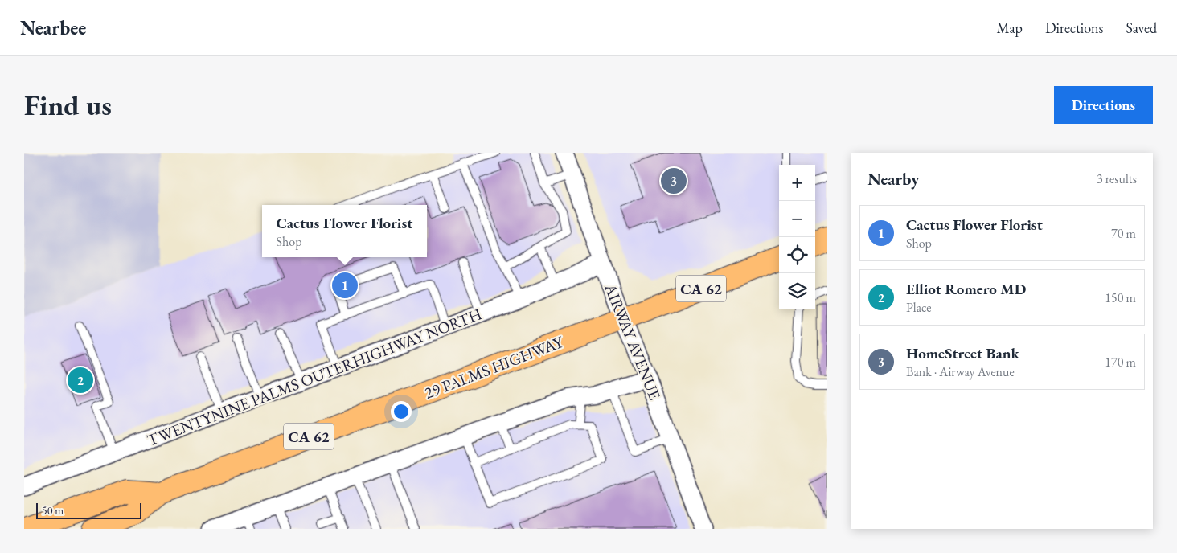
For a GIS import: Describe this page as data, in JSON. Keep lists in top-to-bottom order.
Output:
{
  "streets": {
    "main road": ["CA 62", "29 PALMS HIGHWAY"],
    "street": ["AIRWAY AVENUE", "TWENTYNINE PALMS OUTERHIGHWAY NORTH"]
  },
  "crossings": [
    ["AIRWAY AVENUE", "29 PALMS HIGHWAY"],
    ["AIRWAY AVENUE", "TWENTYNINE PALMS OUTERHIGHWAY NORTH"]
  ],
  "scale_bar": "50 m",
  "page": {
    "header": "Nearbee",
    "nav": ["Map", "Directions", "Saved"],
    "buttons": "Directions",
    "title": "Find us",
    "heading": ["Nearby", "3 results"],
    "map_buttons": ["+", "−"],
    "pins": ["3", "1", "2"],
    "popup": ["Cactus Flower Florist", "Shop"],
    "list": [
      {
        "mark": "1",
        "name": "Cactus Flower Florist",
        "note": "Shop",
        "value": "70 m"
      },
      {
        "mark": "2",
        "name": "Elliot Romero MD",
        "note": "Place",
        "value": "150 m"
      },
      {
        "mark": "3",
        "name": "HomeStreet Bank",
        "note": "Bank · Airway Avenue",
        "value": "170 m"
      }
    ],
    "scale": "50 m"
  }
}
